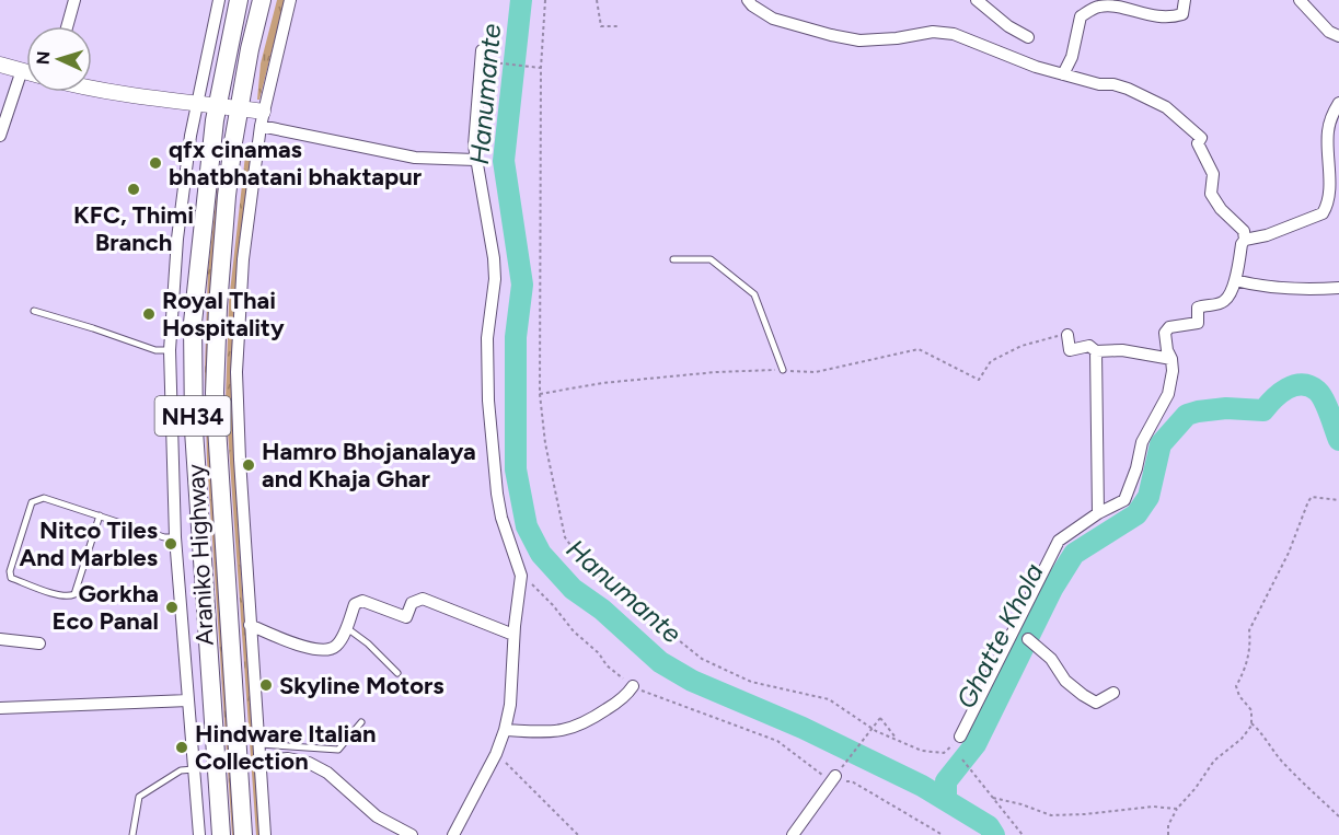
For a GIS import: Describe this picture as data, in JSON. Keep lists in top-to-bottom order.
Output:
{
  "streets": {
    "highway": ["NH34", "Araniko Highway"]
  },
  "water": ["Hanumante", "Ghatte Khola"],
  "places": [
    "qfx cinamas bhatbhatani bhaktapur",
    "KFC, Thimi Branch",
    "Royal Thai Hospitality",
    "Hamro Bhojanalaya and Khaja Ghar",
    "Nitco Tiles And Marbles",
    "Gorkha Eco Panal",
    "Skyline Motors",
    "Hindware Italian Collection"
  ],
  "north": "left"
}
